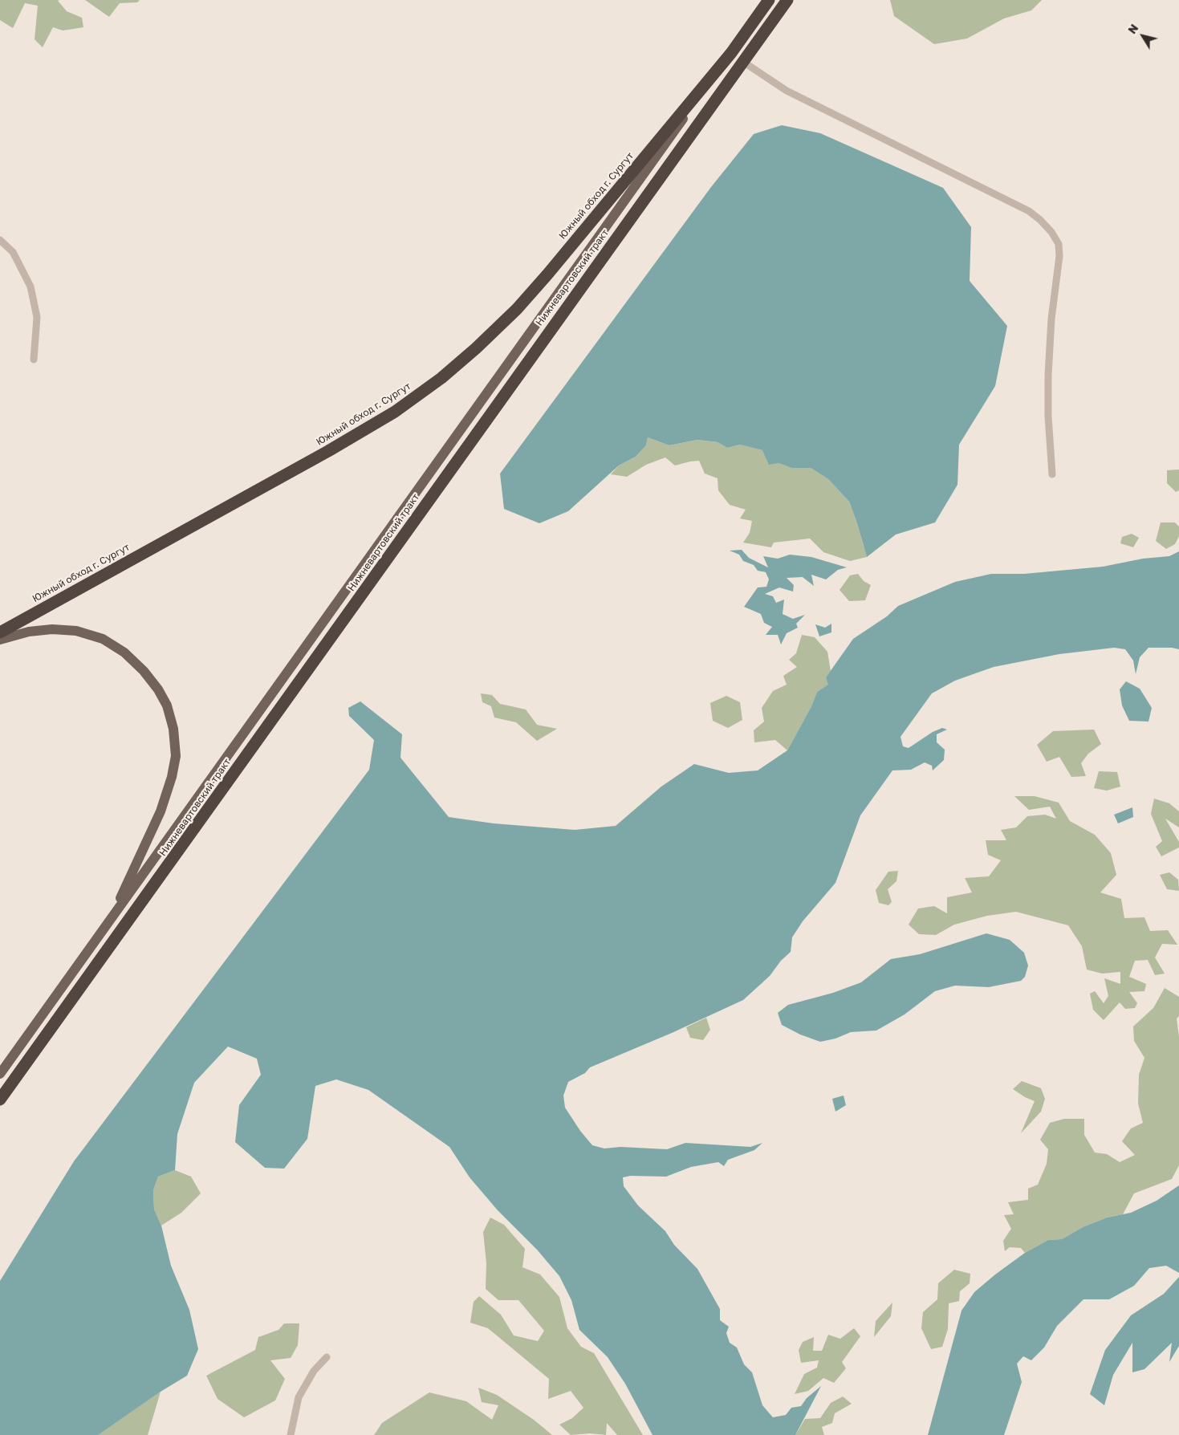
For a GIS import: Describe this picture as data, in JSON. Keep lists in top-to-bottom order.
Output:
{
  "streets": {
    "highway": ["Южный обход г. Сургут", "Нижневартовский тракт"]
  },
  "crossings": [
    ["Южный обход г. Сургут", "Нижневартовский тракт"]
  ],
  "north": "top left"
}
